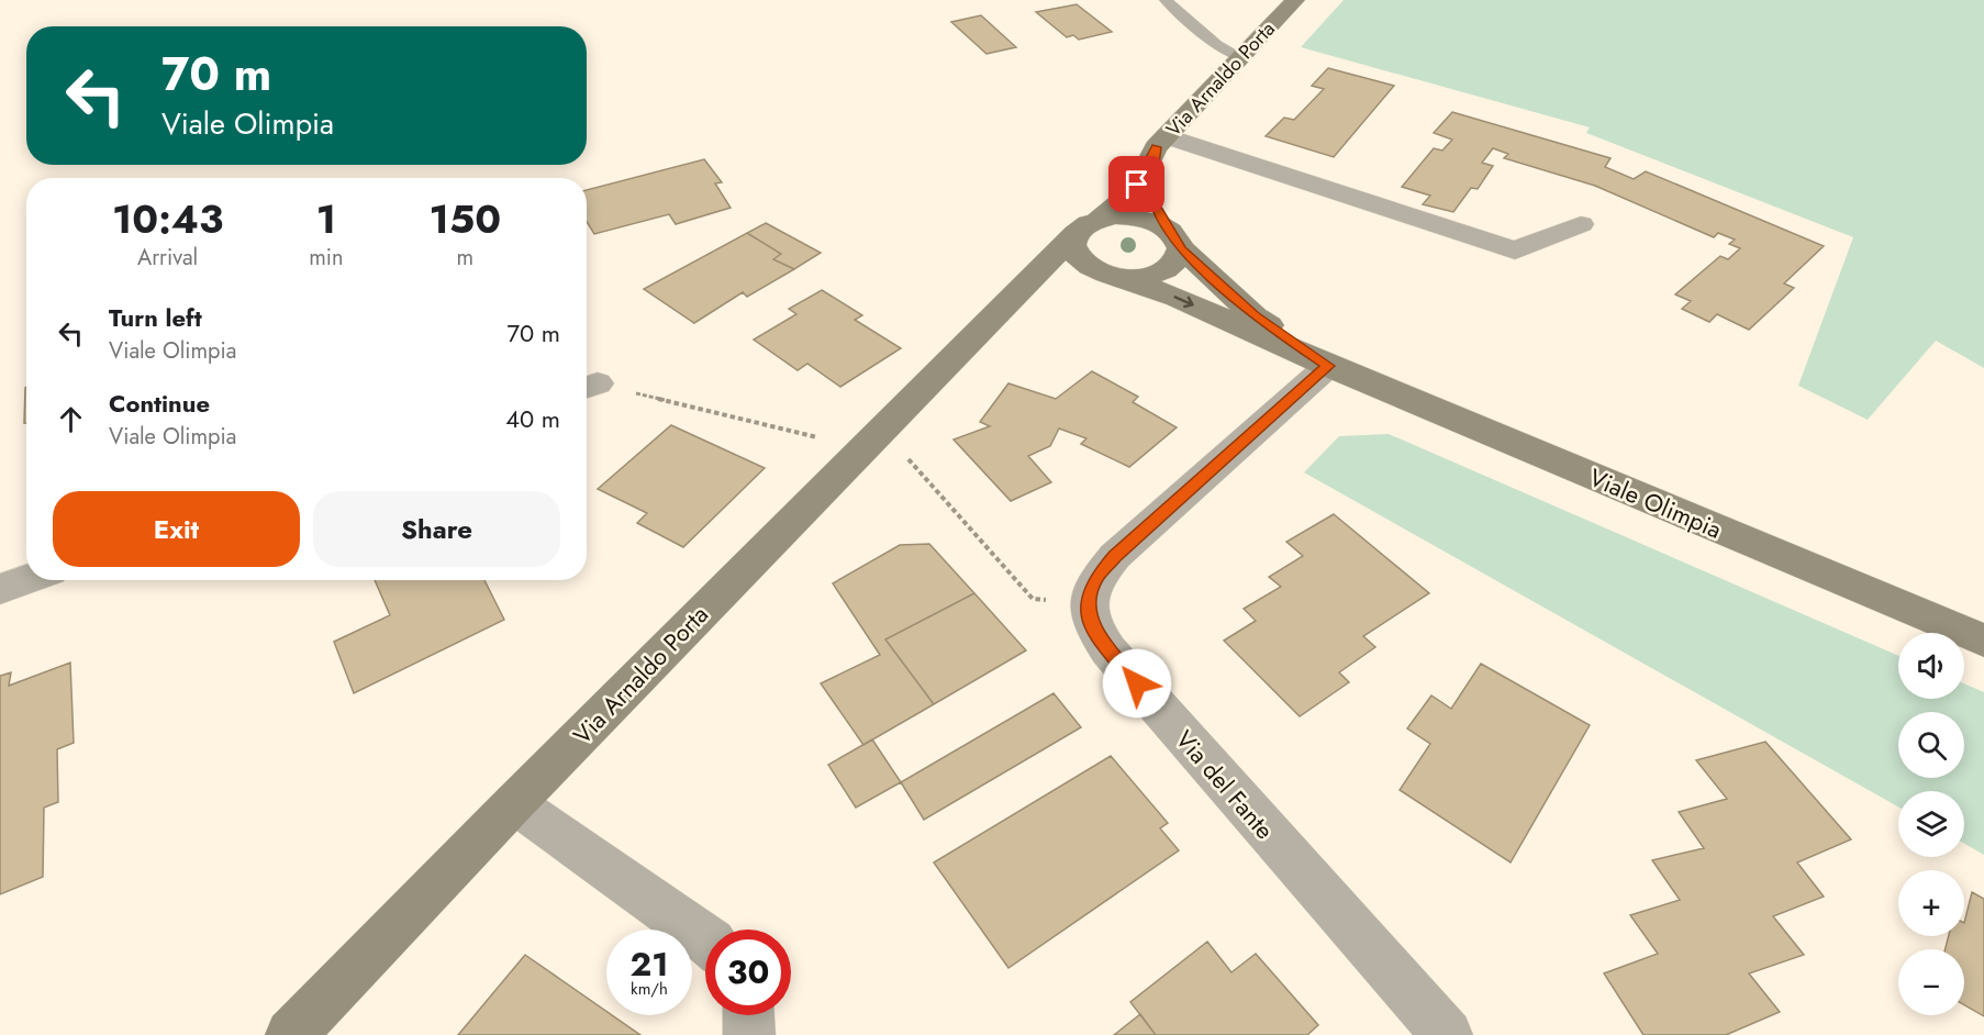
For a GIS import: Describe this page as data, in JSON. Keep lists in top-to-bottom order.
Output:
{
  "streets": {
    "main road": ["Via Arnaldo Porta", "Viale Olimpia"],
    "street": ["Via del Fante"]
  },
  "crossings": [
    ["Via Arnaldo Porta", "Viale Olimpia"]
  ],
  "page": {
    "turn": ["70 m", "Viale Olimpia"],
    "eta": [
      "10:43",
      "Arrival",
      "1",
      "min",
      "150",
      "m"
    ],
    "list": [
      {
        "name": "Turn left",
        "note": "Viale Olimpia",
        "value": "70 m"
      },
      {
        "name": "Continue",
        "note": "Viale Olimpia",
        "value": "40 m"
      }
    ],
    "buttons": ["Exit", "Share"],
    "map_buttons": ["+", "−"],
    "speed": "21 km/h",
    "limit": "30"
  }
}
